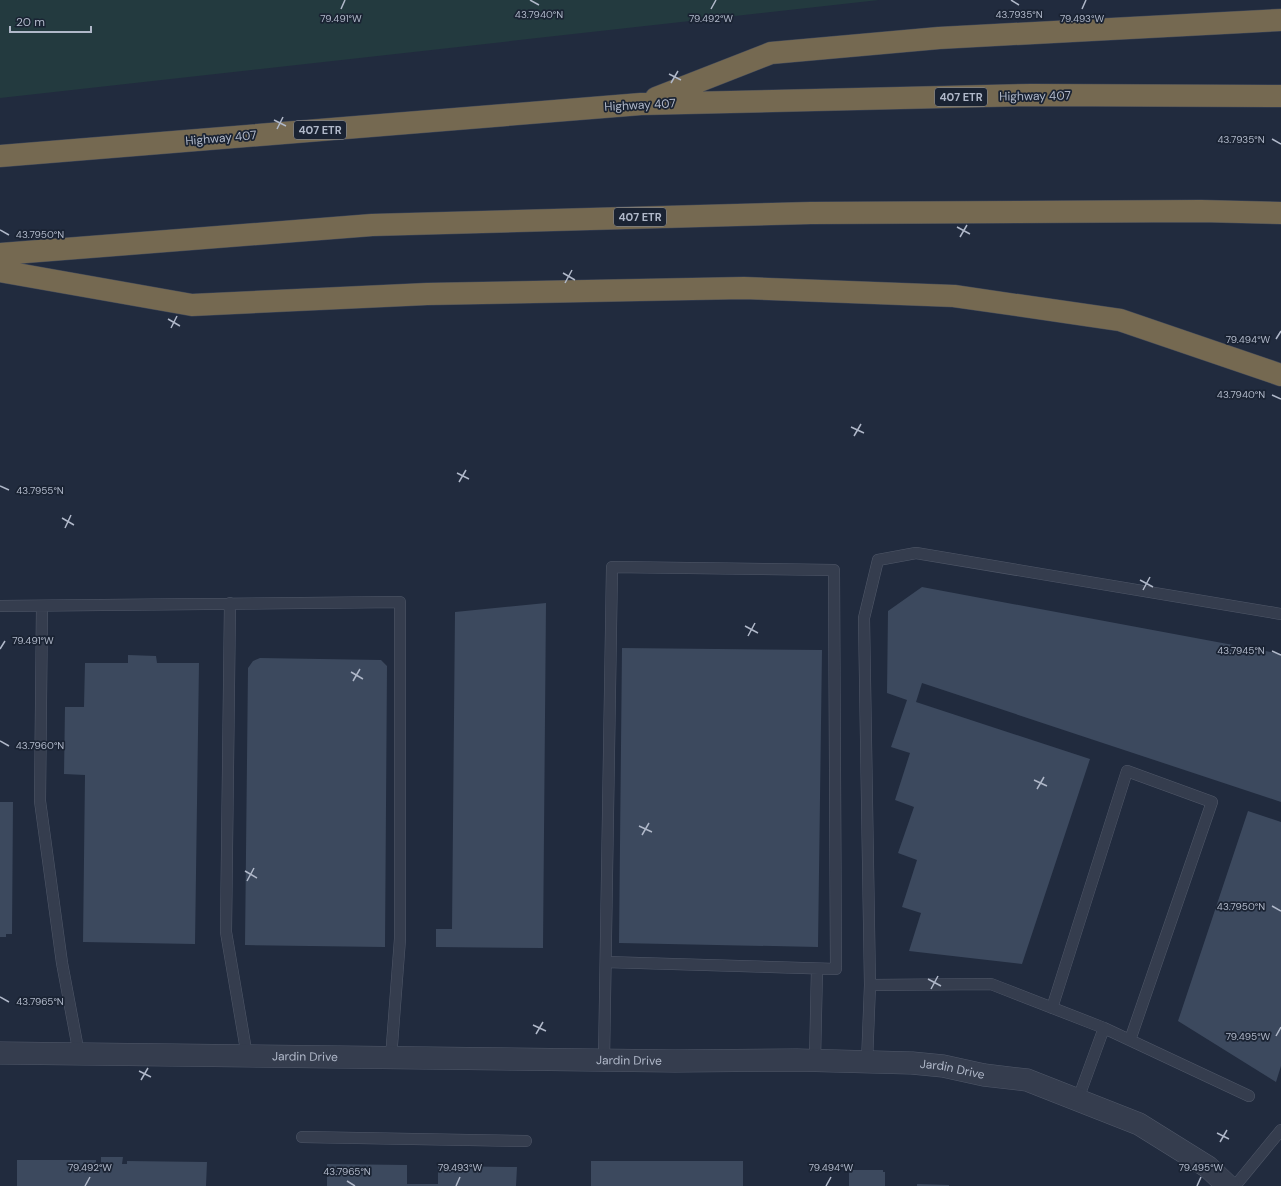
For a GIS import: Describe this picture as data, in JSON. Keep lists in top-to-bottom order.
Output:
{
  "streets": {
    "highway": ["Highway 407", "407 ETR"],
    "street": ["Jardin Drive"]
  },
  "scale_bar": "20 m",
  "coordinates": [
    "43.7940°N",
    "43.7935°N",
    "79.491°W",
    "79.492°W",
    "79.493°W",
    "43.7950°N",
    "79.494°W",
    "43.7955°N",
    "43.7945°N",
    "43.7960°N",
    "43.7965°N",
    "79.495°W"
  ]
}
